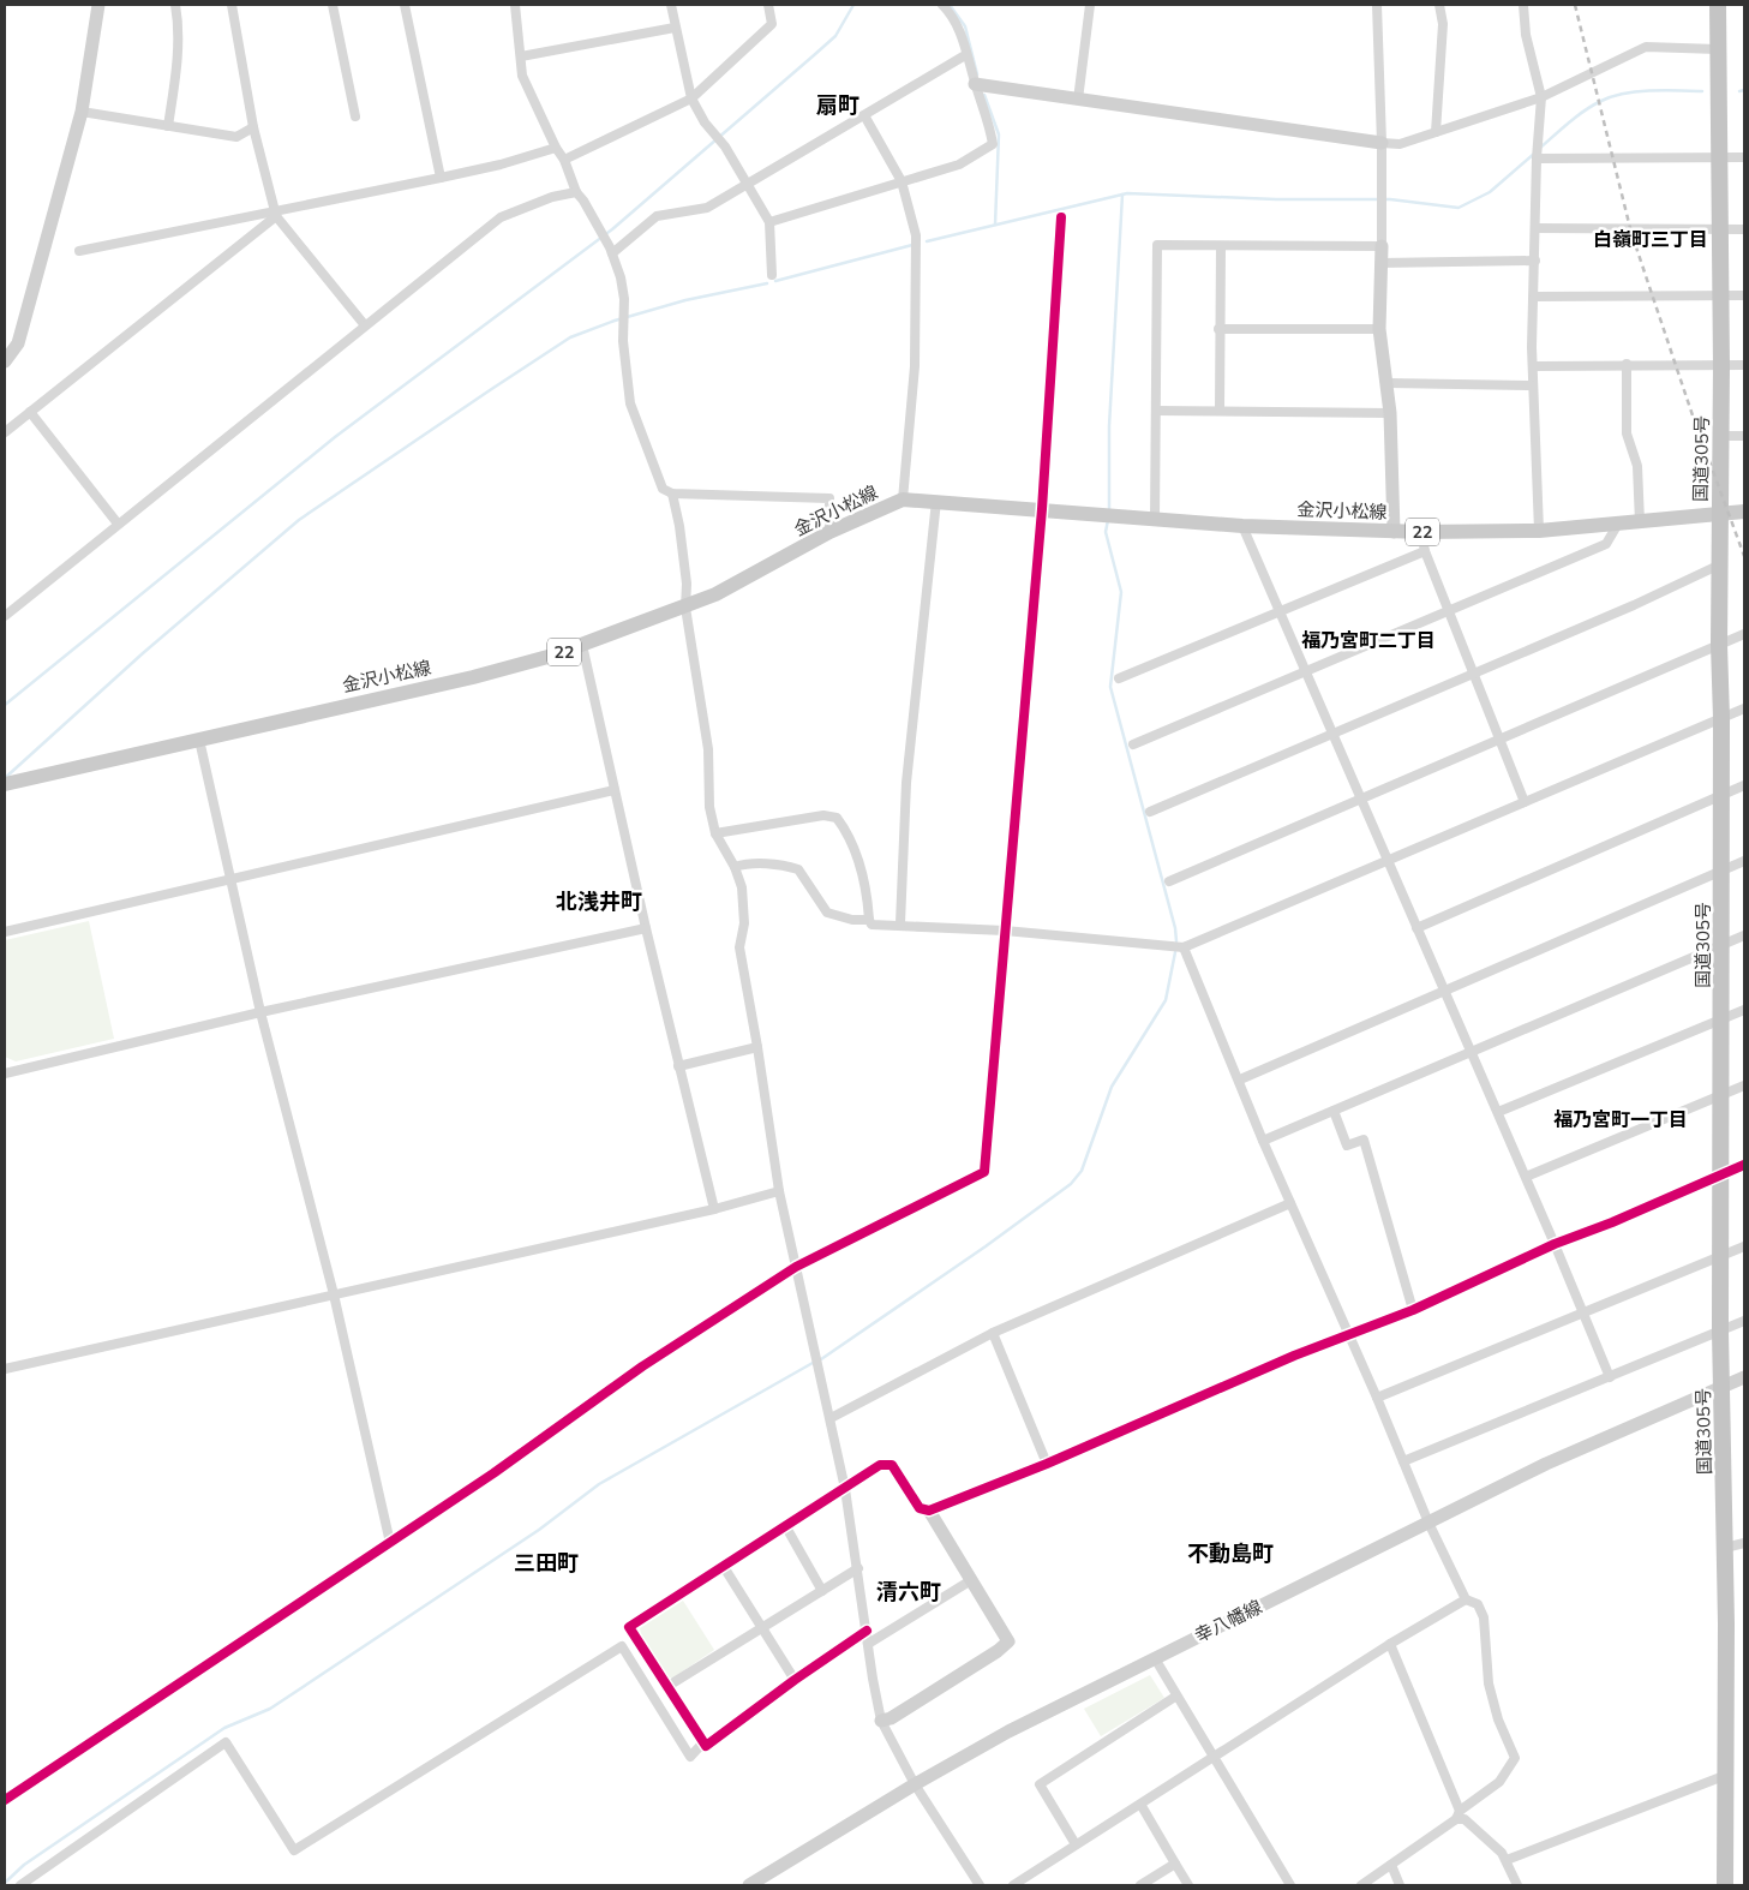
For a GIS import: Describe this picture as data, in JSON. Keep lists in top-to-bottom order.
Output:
{
  "streets": {
    "highway": ["国道305号"],
    "main road": ["金沢小松線", "22"],
    "street": ["幸八幡線"]
  },
  "crossings": [
    ["国道305号", "金沢小松線"],
    ["国道305号", "幸八幡線"]
  ],
  "districts": [
    "扇町",
    "白嶺町三丁目",
    "福乃宮町二丁目",
    "北浅井町",
    "福乃宮町一丁目",
    "不動島町",
    "三田町",
    "清六町"
  ]
}
